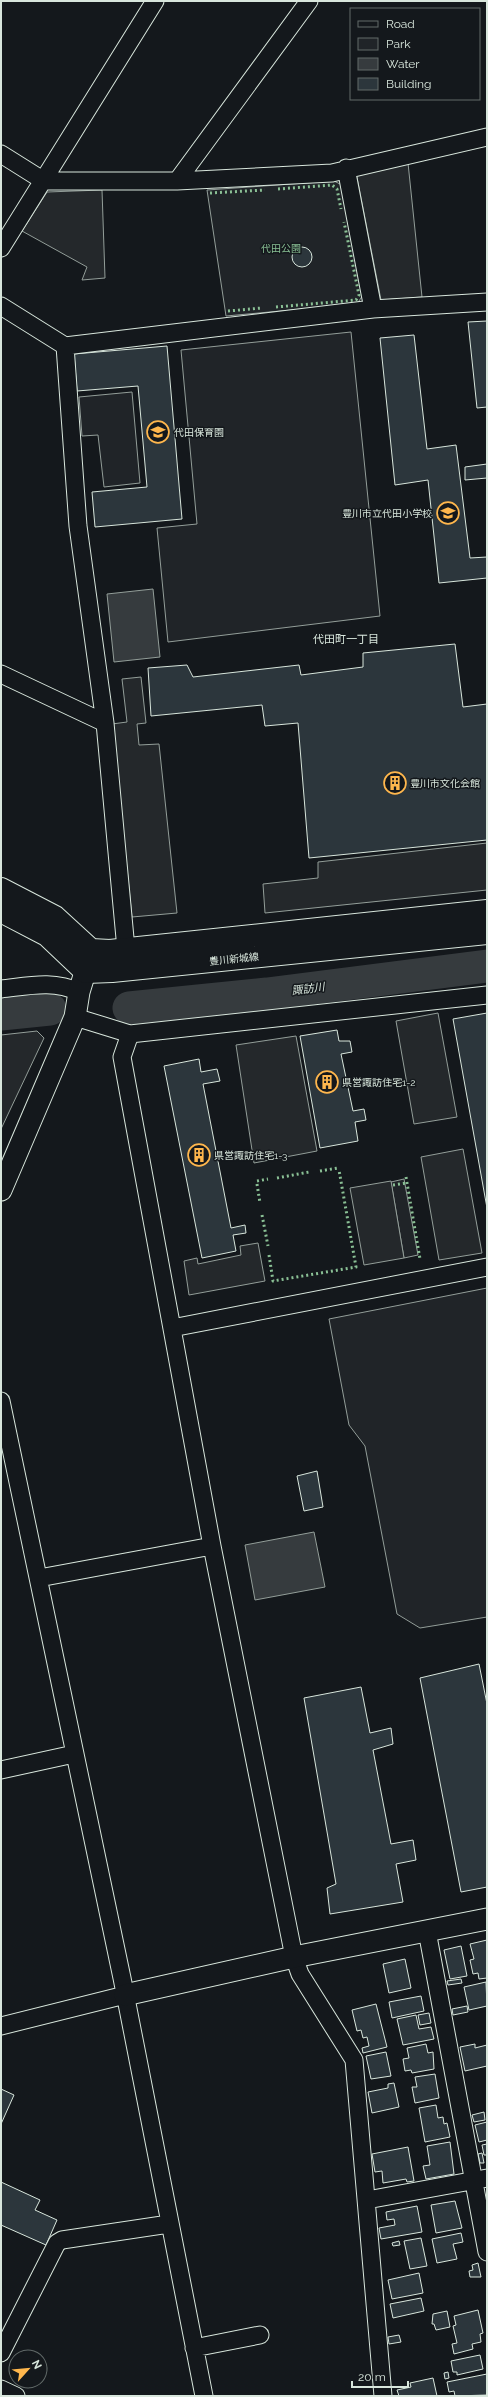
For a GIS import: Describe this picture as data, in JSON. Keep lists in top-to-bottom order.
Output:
{
  "streets": {
    "main road": ["豊川新城線"]
  },
  "districts": ["代田町一丁目"],
  "water": ["諏訪川"],
  "parks": ["代田公園"],
  "places": {
    "school or university": ["代田保育園", "豊川市立代田小学校"],
    "building": ["豊川市文化会館", "県営諏訪住宅1-2", "県営諏訪住宅1-3"]
  },
  "legend": [
    "Road",
    "Park",
    "Water",
    "Building"
  ],
  "scale_bar": "20 m",
  "north": "top right"
}
